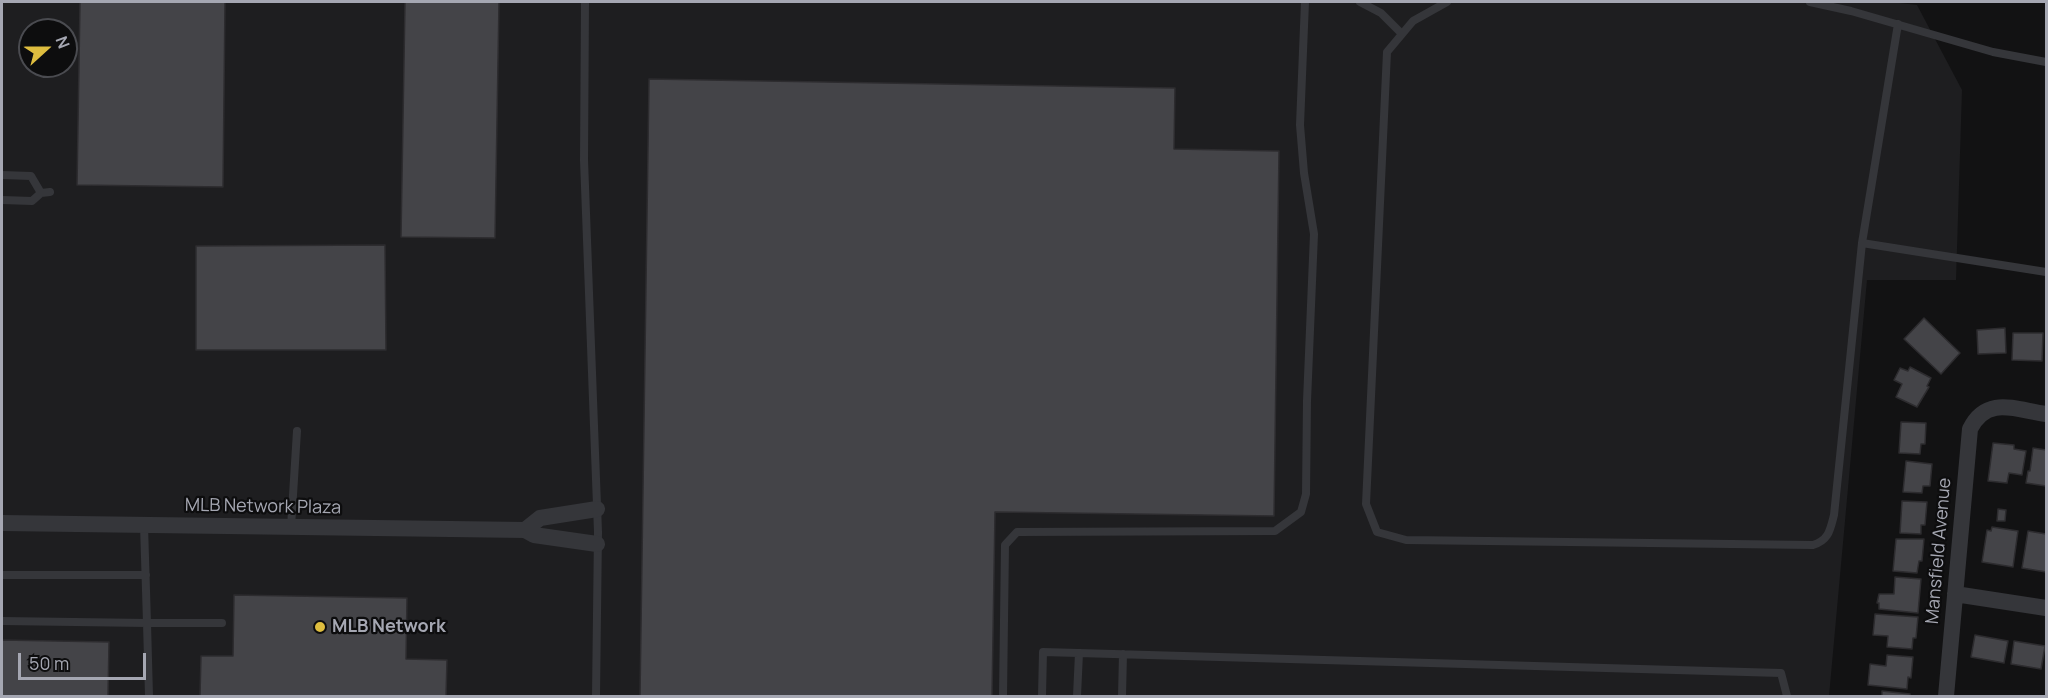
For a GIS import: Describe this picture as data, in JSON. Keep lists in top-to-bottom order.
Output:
{
  "streets": {
    "street": ["MLB Network Plaza", "Mansfield Avenue"]
  },
  "places": ["MLB Network"],
  "scale_bar": "50 m",
  "north": "right"
}
